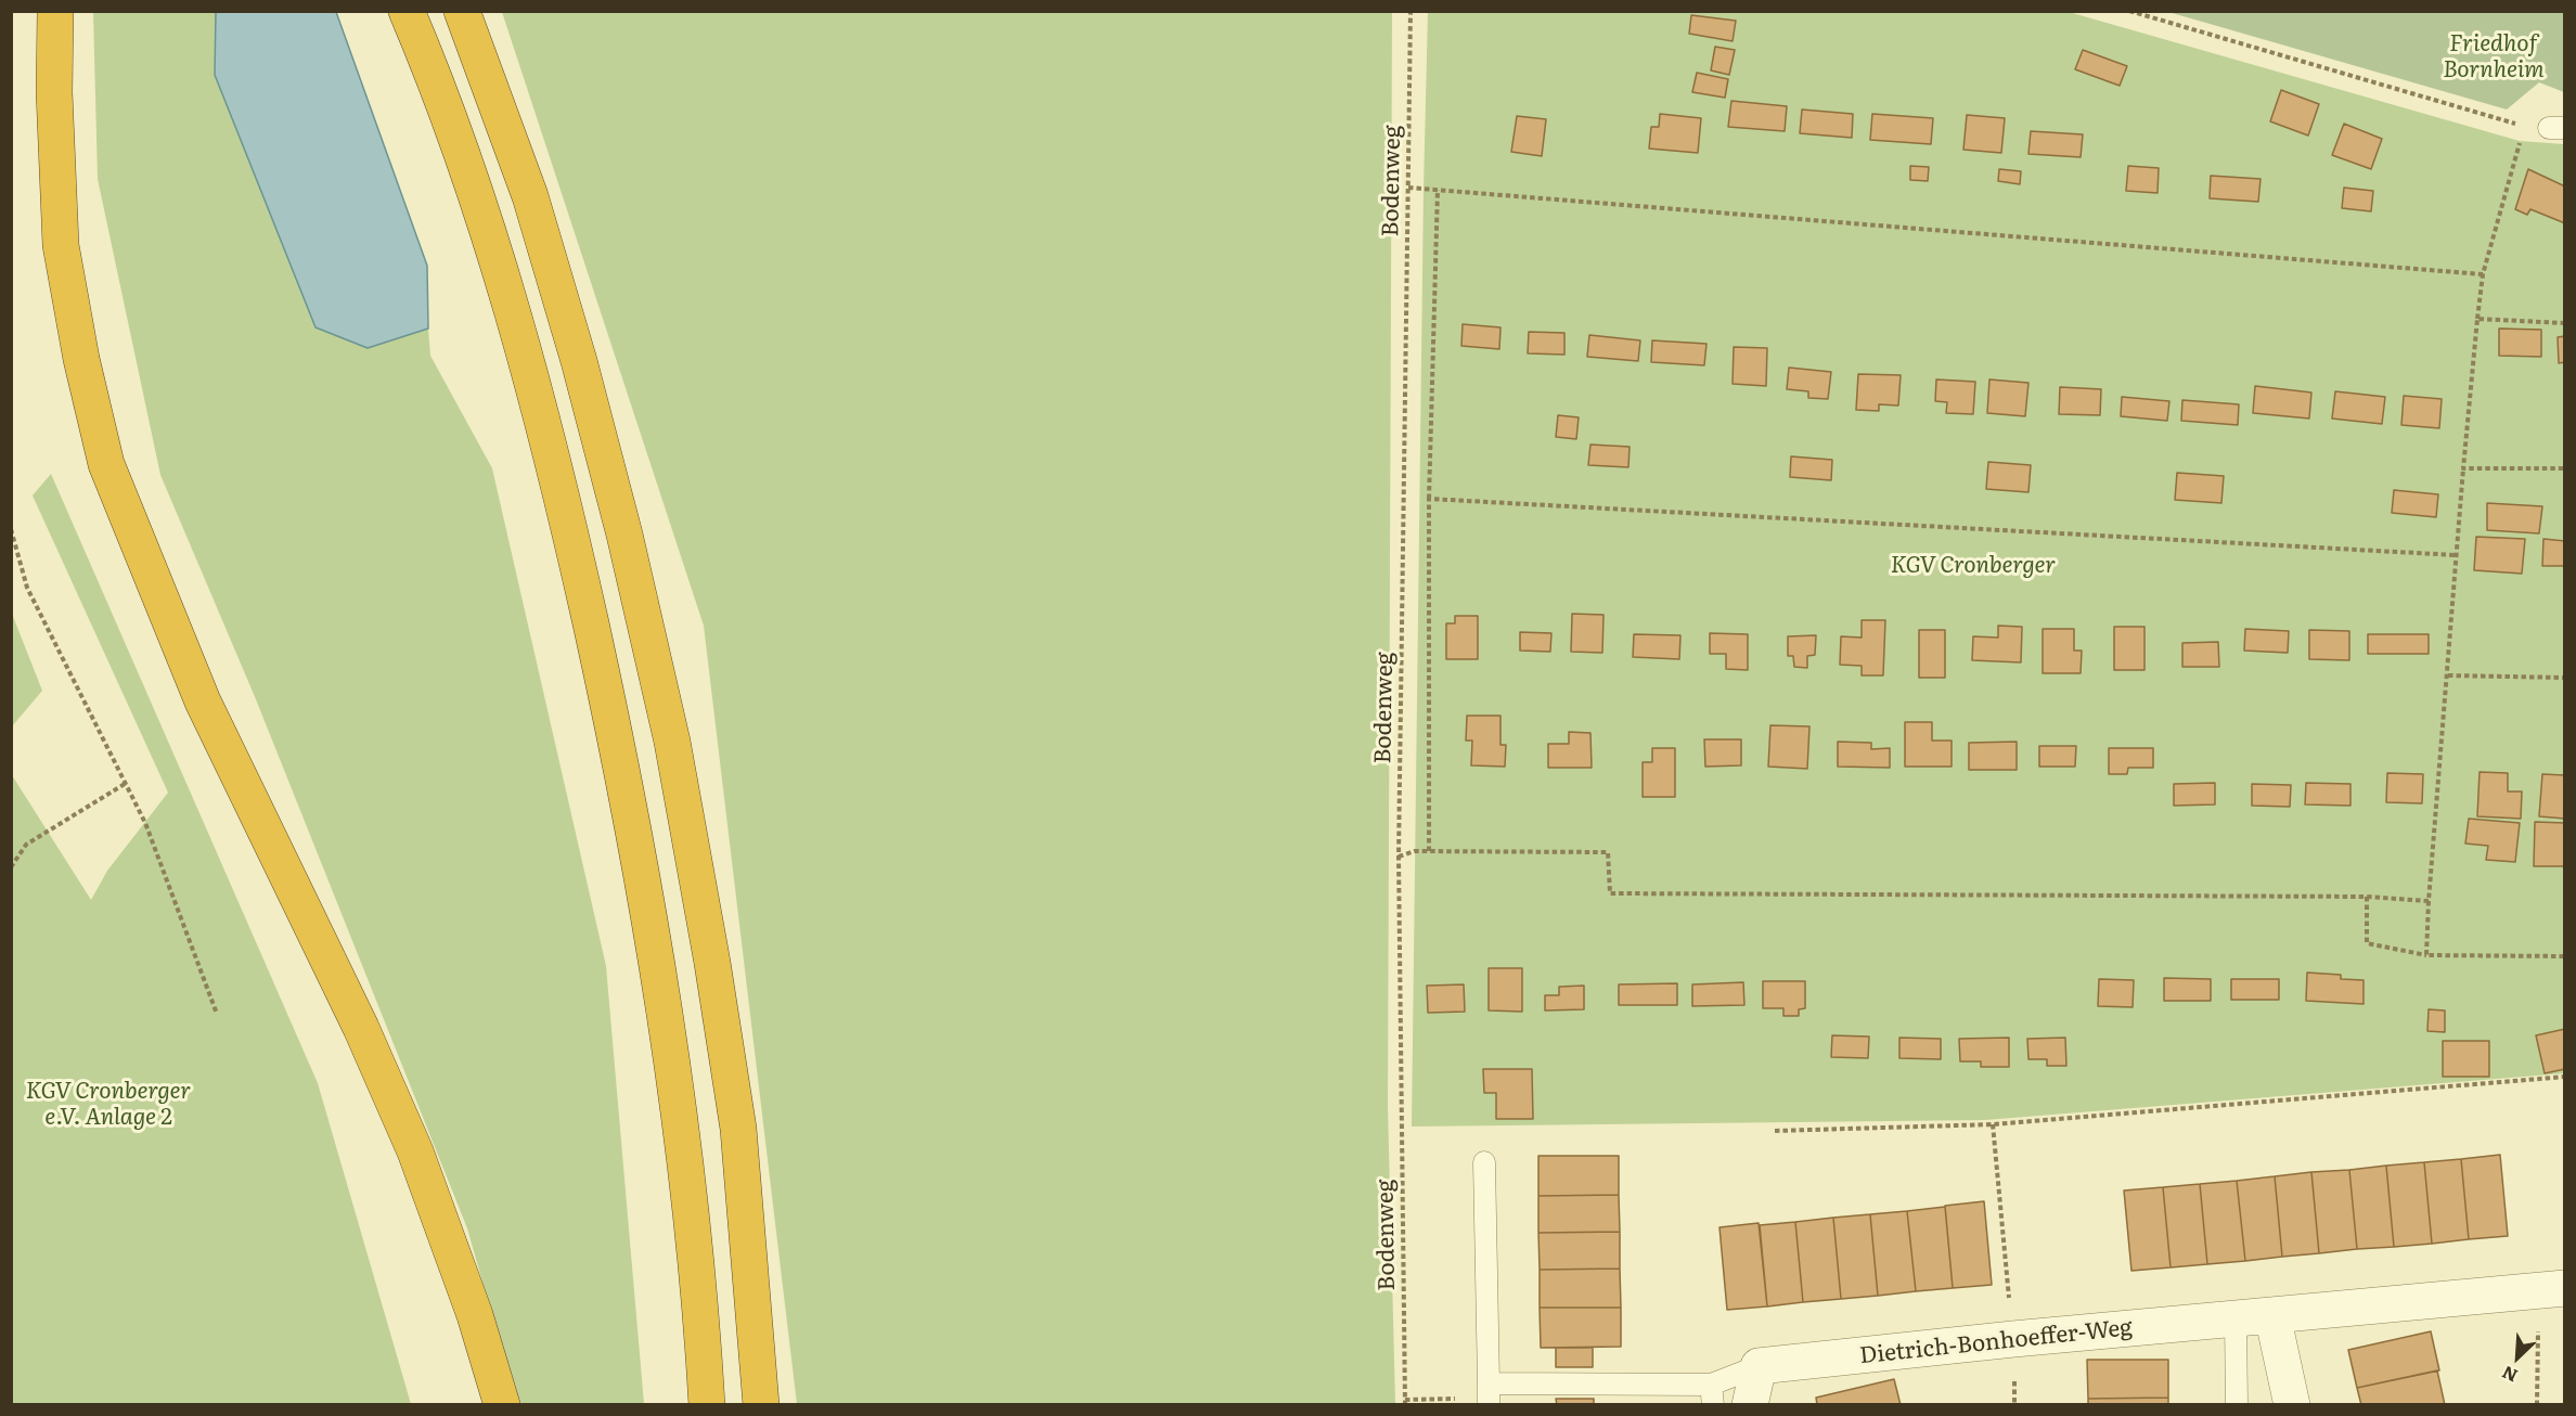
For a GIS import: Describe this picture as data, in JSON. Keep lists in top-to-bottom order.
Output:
{
  "streets": {
    "street": ["Dietrich-Bonhoeffer-Weg"],
    "path": ["Bodenweg"]
  },
  "parks": ["Friedhof Bornheim", "KGV Cronberger", "KGV Cronberger e.V. Anlage 2"],
  "north": "bottom left"
}
